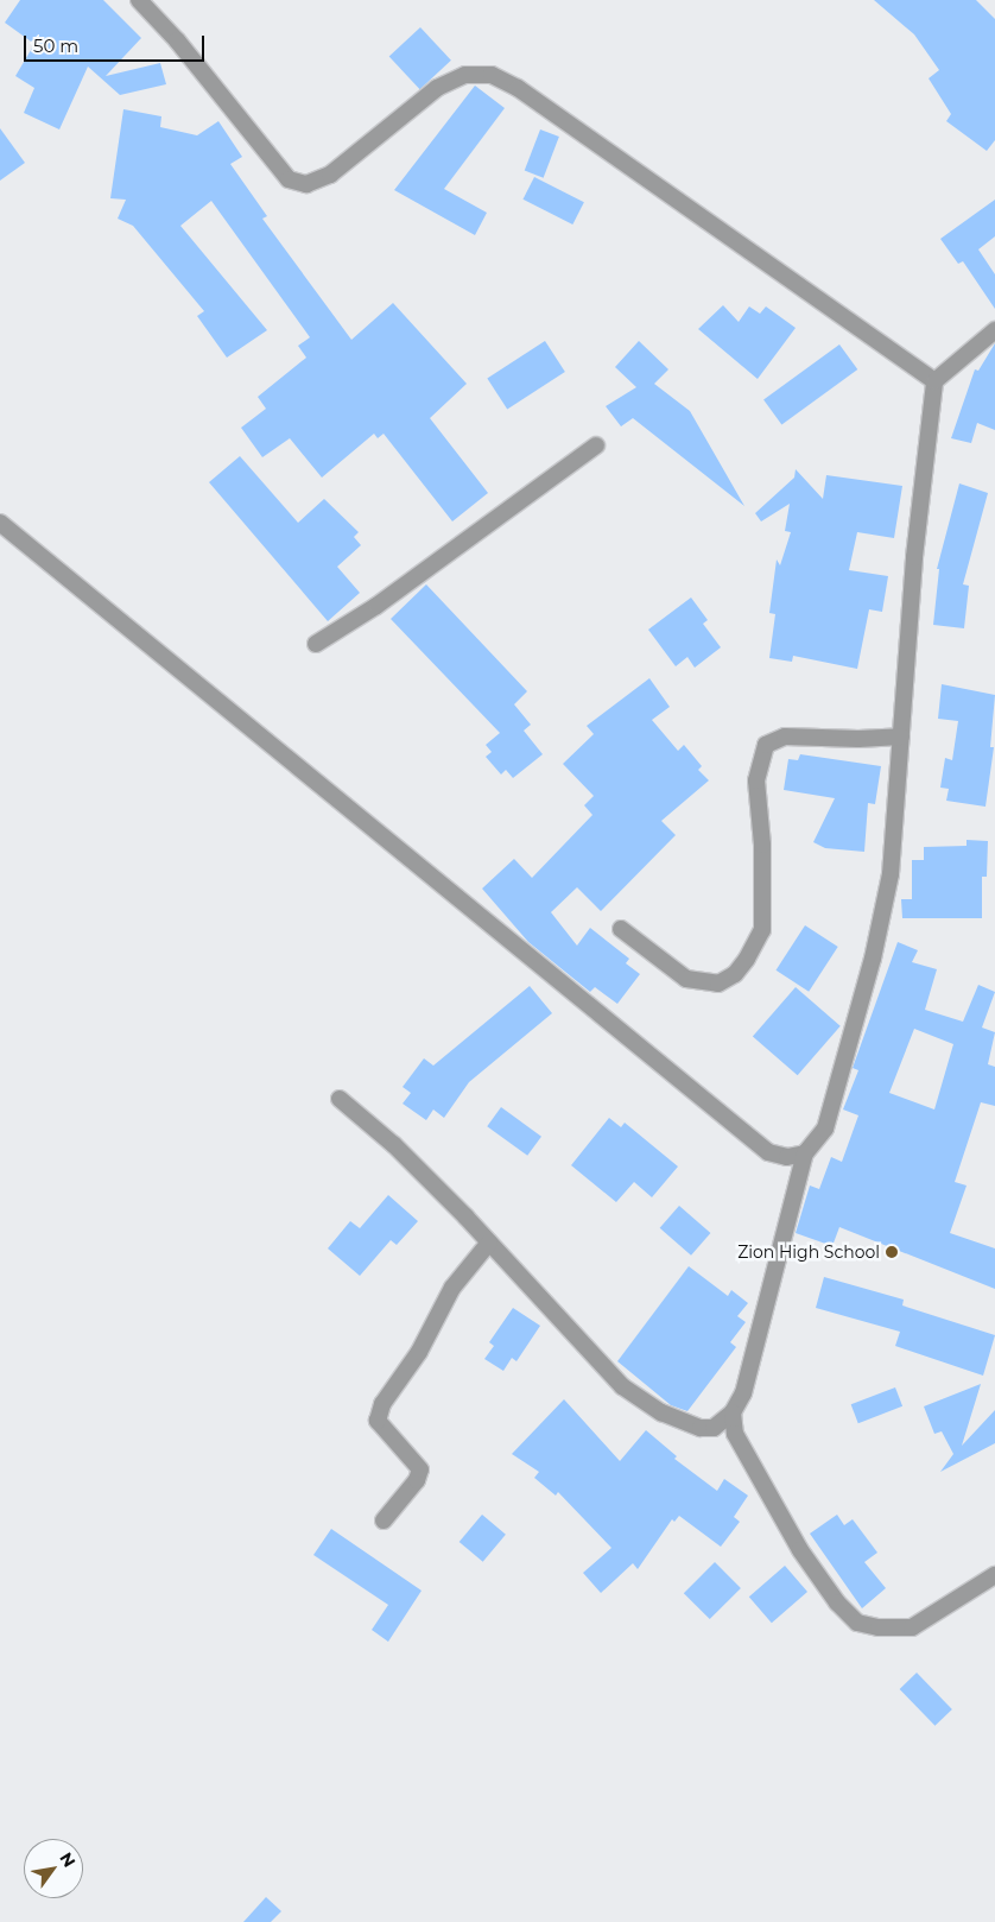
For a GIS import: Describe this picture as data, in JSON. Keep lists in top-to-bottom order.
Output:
{
  "places": ["Zion High School"],
  "scale_bar": "50 m",
  "north": "top right"
}
